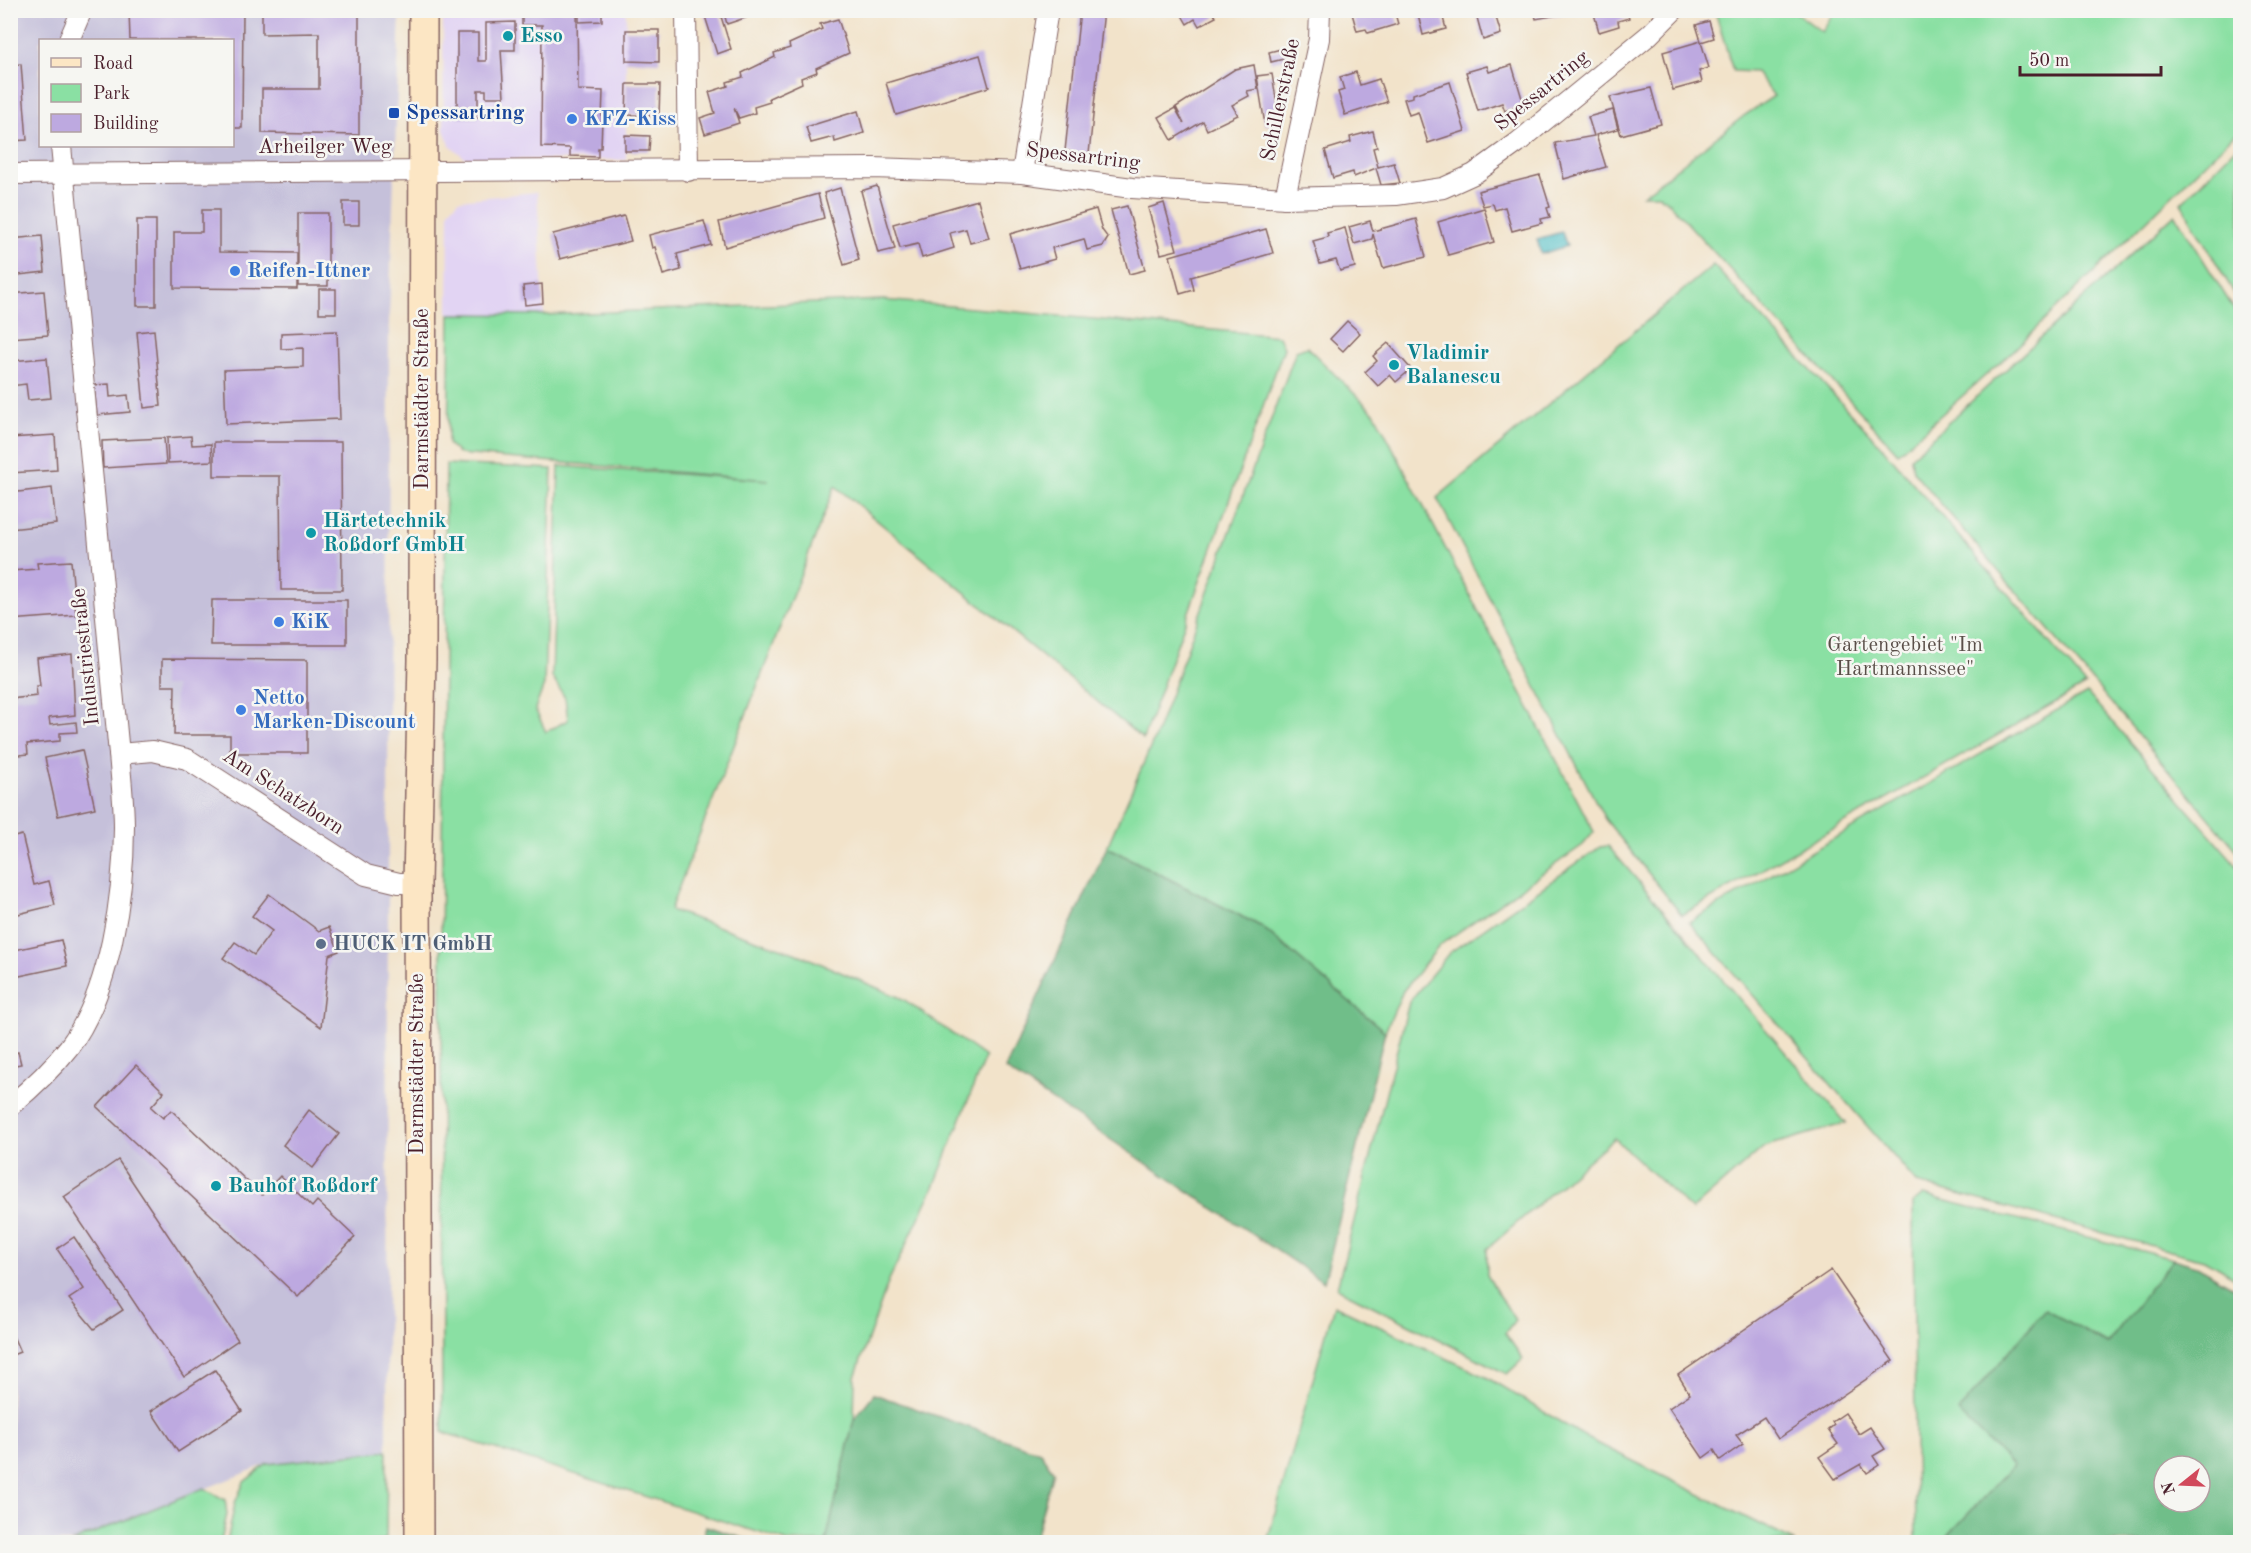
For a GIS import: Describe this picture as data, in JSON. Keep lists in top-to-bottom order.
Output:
{
  "streets": {
    "main road": ["Darmstädter Straße"],
    "street": [
      "Spessartring",
      "Schillerstraße",
      "Arheilger Weg",
      "Industriestraße",
      "Am Schatzborn"
    ]
  },
  "crossings": [
    ["Spessartring", "Schillerstraße"],
    ["Spessartring", "Arheilger Weg"],
    ["Spessartring", "Darmstädter Straße"],
    ["Arheilger Weg", "Darmstädter Straße"],
    ["Arheilger Weg", "Industriestraße"],
    ["Darmstädter Straße", "Am Schatzborn"],
    ["Industriestraße", "Am Schatzborn"]
  ],
  "parks": ["Gartengebiet \"Im Hartmannssee\""],
  "places": {
    "other": [
      "Esso",
      "KFZ-Kiss",
      "Reifen-Ittner",
      "Vladimir Balanescu",
      "Härtetechnik Roßdorf GmbH",
      "KiK",
      "Netto Marken-Discount",
      "HUCK IT GmbH",
      "Bauhof Roßdorf"
    ],
    "transit": ["Spessartring"]
  },
  "legend": ["Road", "Park", "Building"],
  "scale_bar": "50 m",
  "north": "left"
}
